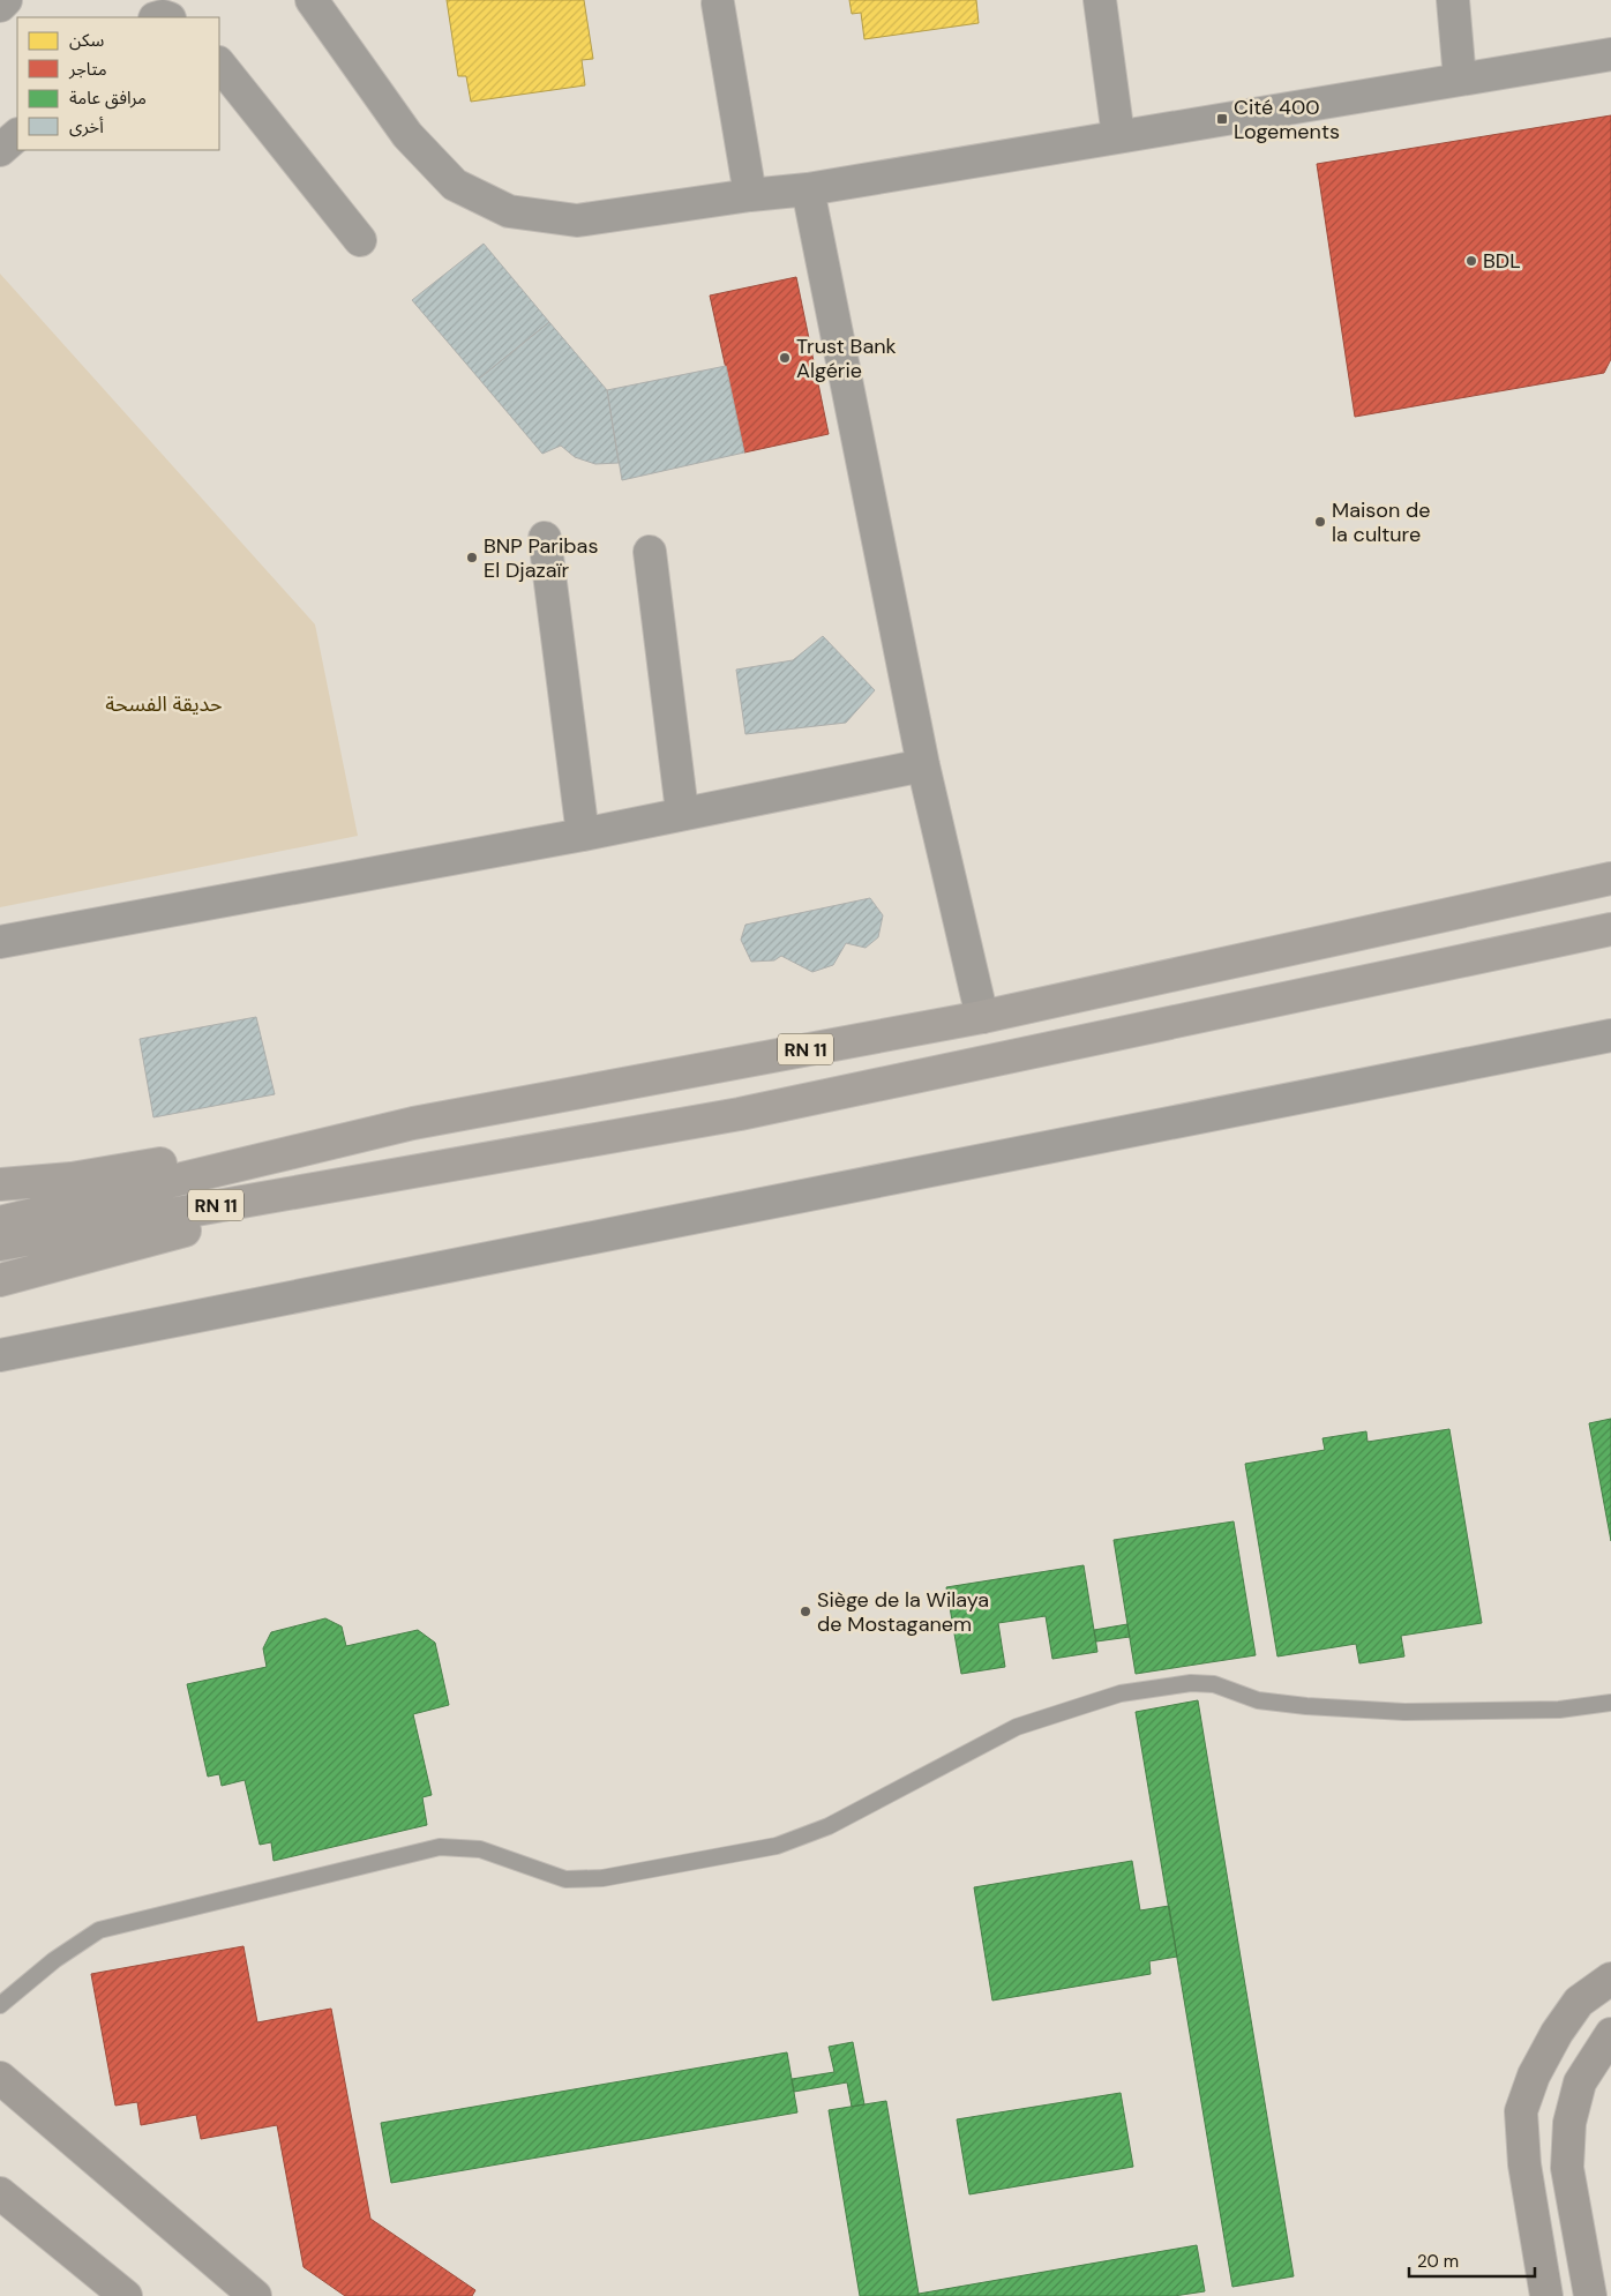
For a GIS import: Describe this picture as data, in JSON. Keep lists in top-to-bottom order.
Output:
{
  "streets": {
    "highway": ["RN 11"]
  },
  "parks": ["حديقة الفسحة"],
  "places": {
    "transit": ["Cité 400 Logements"],
    "other": [
      "BDL",
      "Trust Bank Algérie",
      "Maison de la culture",
      "BNP Paribas El Djazaïr",
      "Siège de la Wilaya de Mostaganem"
    ]
  },
  "legend": [
    "سكن",
    "متاجر",
    "مرافق عامة",
    "أخرى"
  ],
  "scale_bar": "20 m"
}
